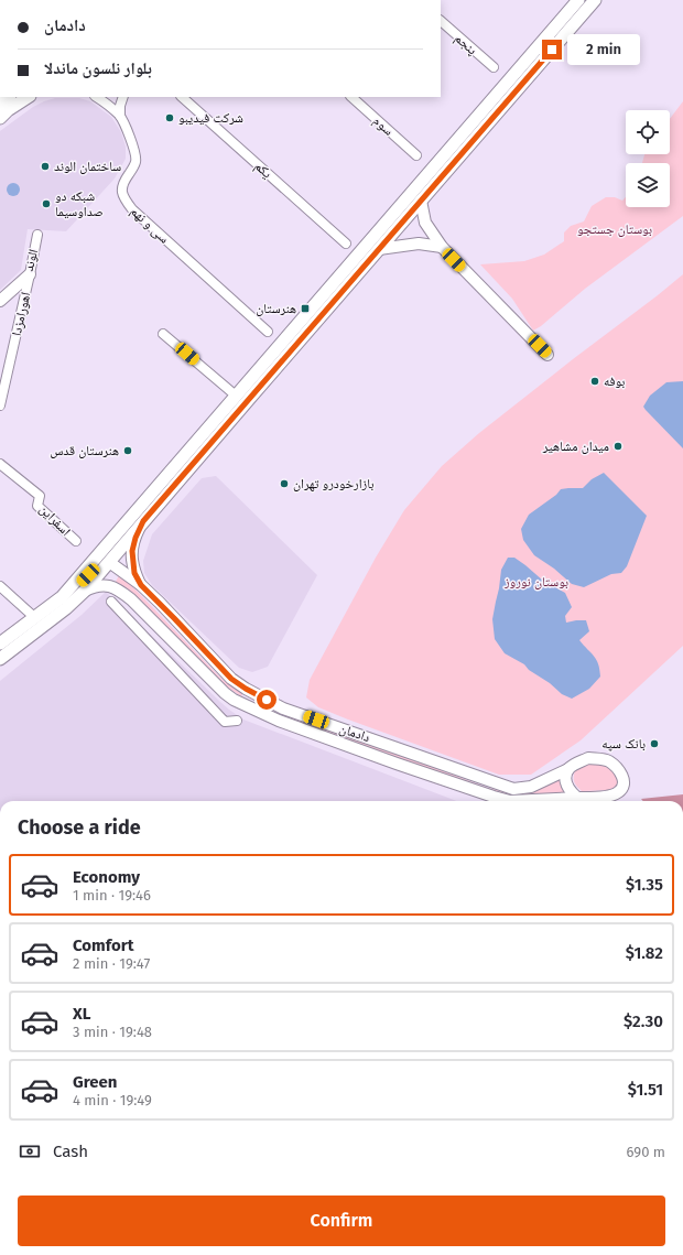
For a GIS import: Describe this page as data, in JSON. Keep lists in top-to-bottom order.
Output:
{
  "streets": {
    "street": [
      "پنجم",
      "سوم",
      "یکم",
      "سی و نهم",
      "الوند",
      "اهورامزدا",
      "اسفراین",
      "دادمان"
    ]
  },
  "crossings": [
    ["الوند", "اهورامزدا"]
  ],
  "parks": ["بوستان جستجو", "بوستان نوروز"],
  "places": {
    "other": [
      "شرکت فیدیبو",
      "ساختمان الوند",
      "شبکه دو صداوسیما",
      "بوفه",
      "میدان مشاهیر",
      "هنرستان قدس",
      "بازارخودرو تهران",
      "بانک سپه"
    ],
    "transit": ["هنرستان"]
  },
  "page": {
    "banner": ["دادمان", "بلوار نلسون ماندلا"],
    "bubble": "2 min",
    "heading": "Choose a ride",
    "list": [
      {
        "name": "Economy",
        "note": "1 min · 19:46",
        "value": "$1.35"
      },
      {
        "name": "Comfort",
        "note": "2 min · 19:47",
        "value": "$1.82"
      },
      {
        "name": "XL",
        "note": "3 min · 19:48",
        "value": "$2.30"
      },
      {
        "name": "Green",
        "note": "4 min · 19:49",
        "value": "$1.51"
      }
    ],
    "pay": ["Cash", "690 m"],
    "buttons": "Confirm"
  }
}
